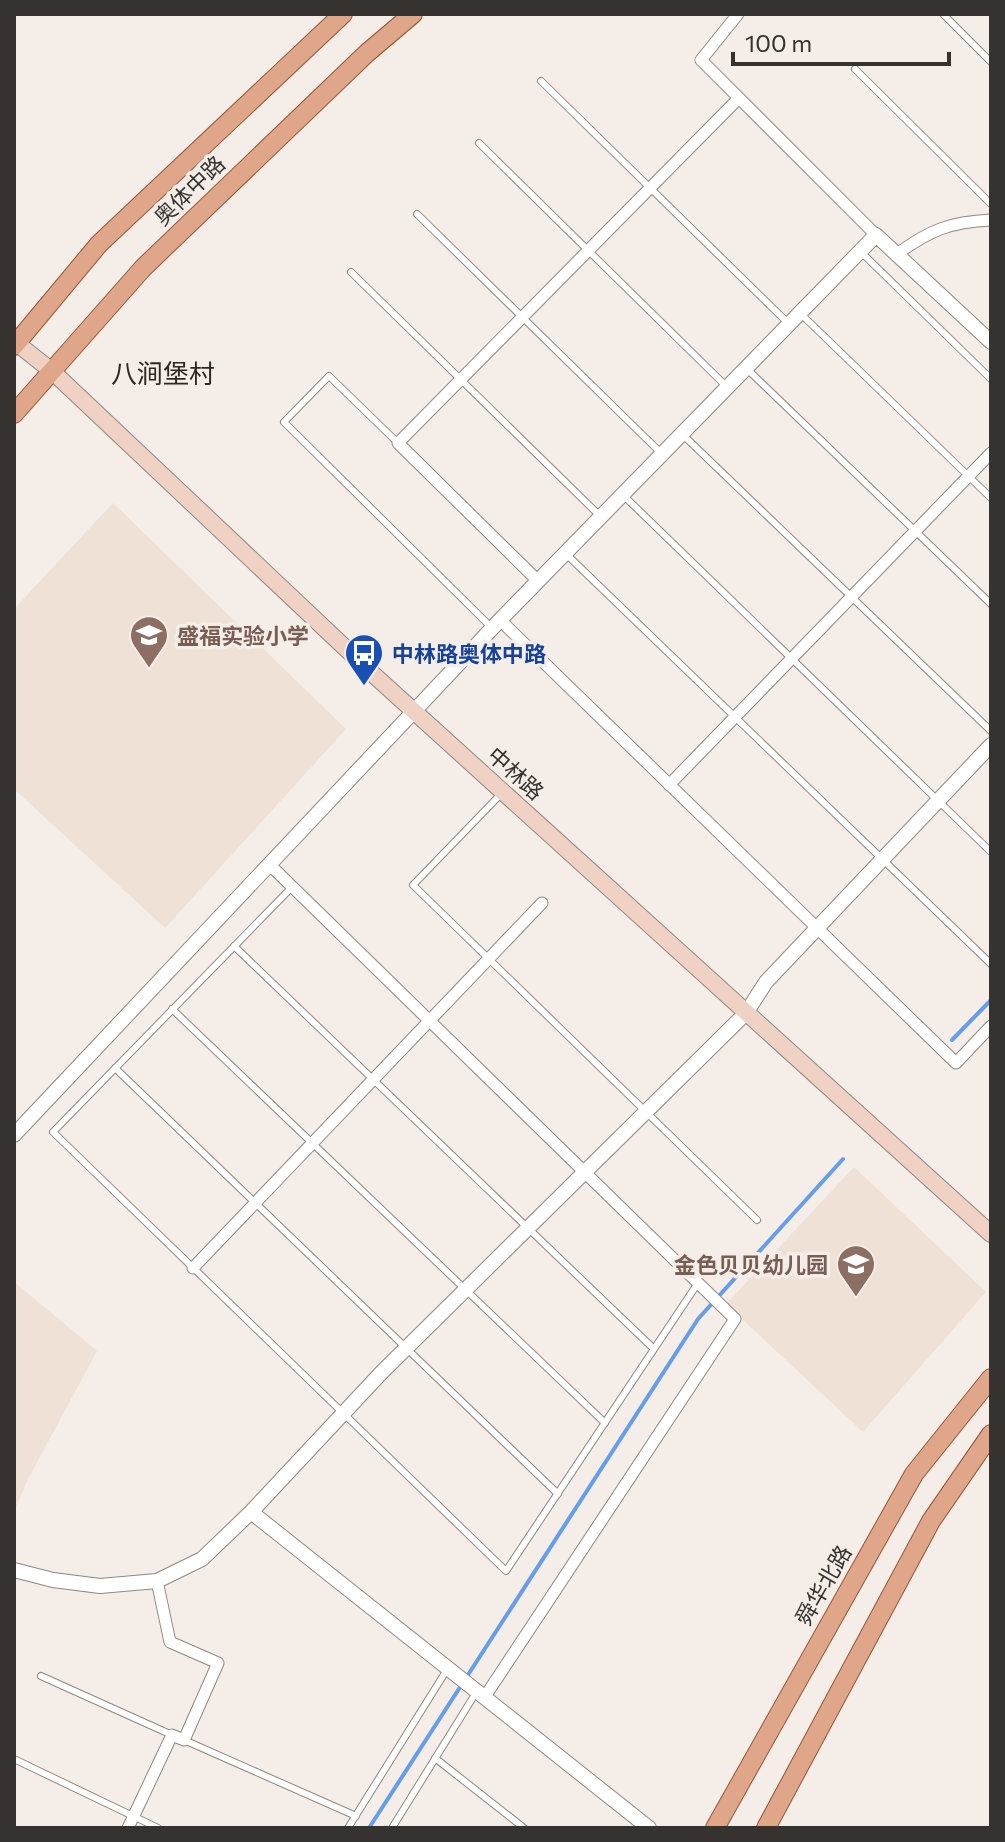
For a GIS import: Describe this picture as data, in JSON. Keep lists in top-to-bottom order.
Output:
{
  "streets": {
    "main road": ["奥体中路", "中林路", "舜华北路"]
  },
  "crossings": [
    ["奥体中路", "中林路"]
  ],
  "districts": ["八涧堡村"],
  "places": {
    "school or university": ["盛福实验小学", "金色贝贝幼儿园"],
    "bus stop": ["中林路奥体中路"]
  },
  "scale_bar": "100 m"
}
